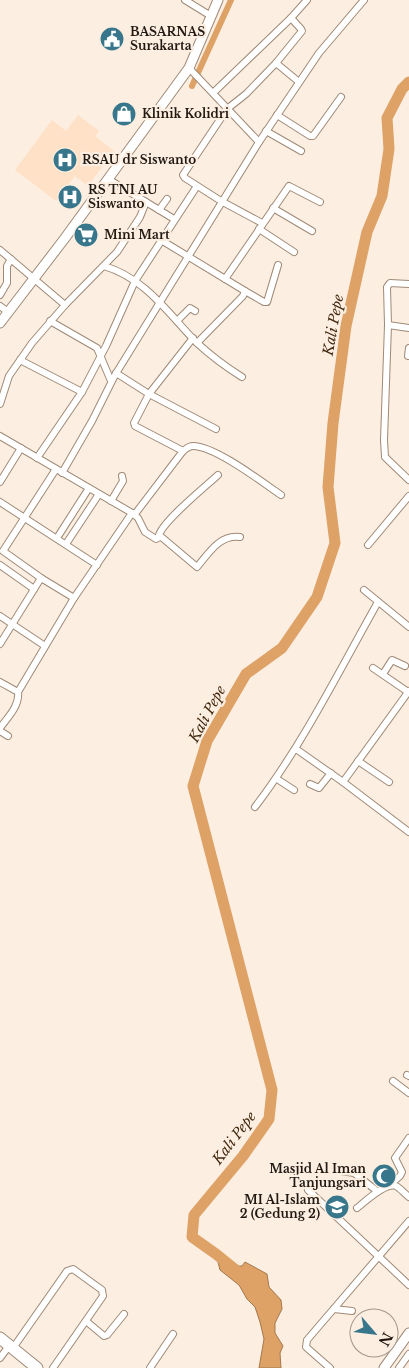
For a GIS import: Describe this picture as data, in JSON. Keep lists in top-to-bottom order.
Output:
{
  "water": ["Kali Pepe"],
  "places": {
    "public building": ["BASARNAS Surakarta"],
    "shop": ["Klinik Kolidri"],
    "hospital": ["RSAU dr Siswanto", "RS TNI AU Siswanto"],
    "supermarket": ["Mini Mart"],
    "mosque": ["Masjid Al Iman Tanjungsari"],
    "school or university": ["MI Al-Islam 2 (Gedung 2)"]
  },
  "north": "bottom right"
}
